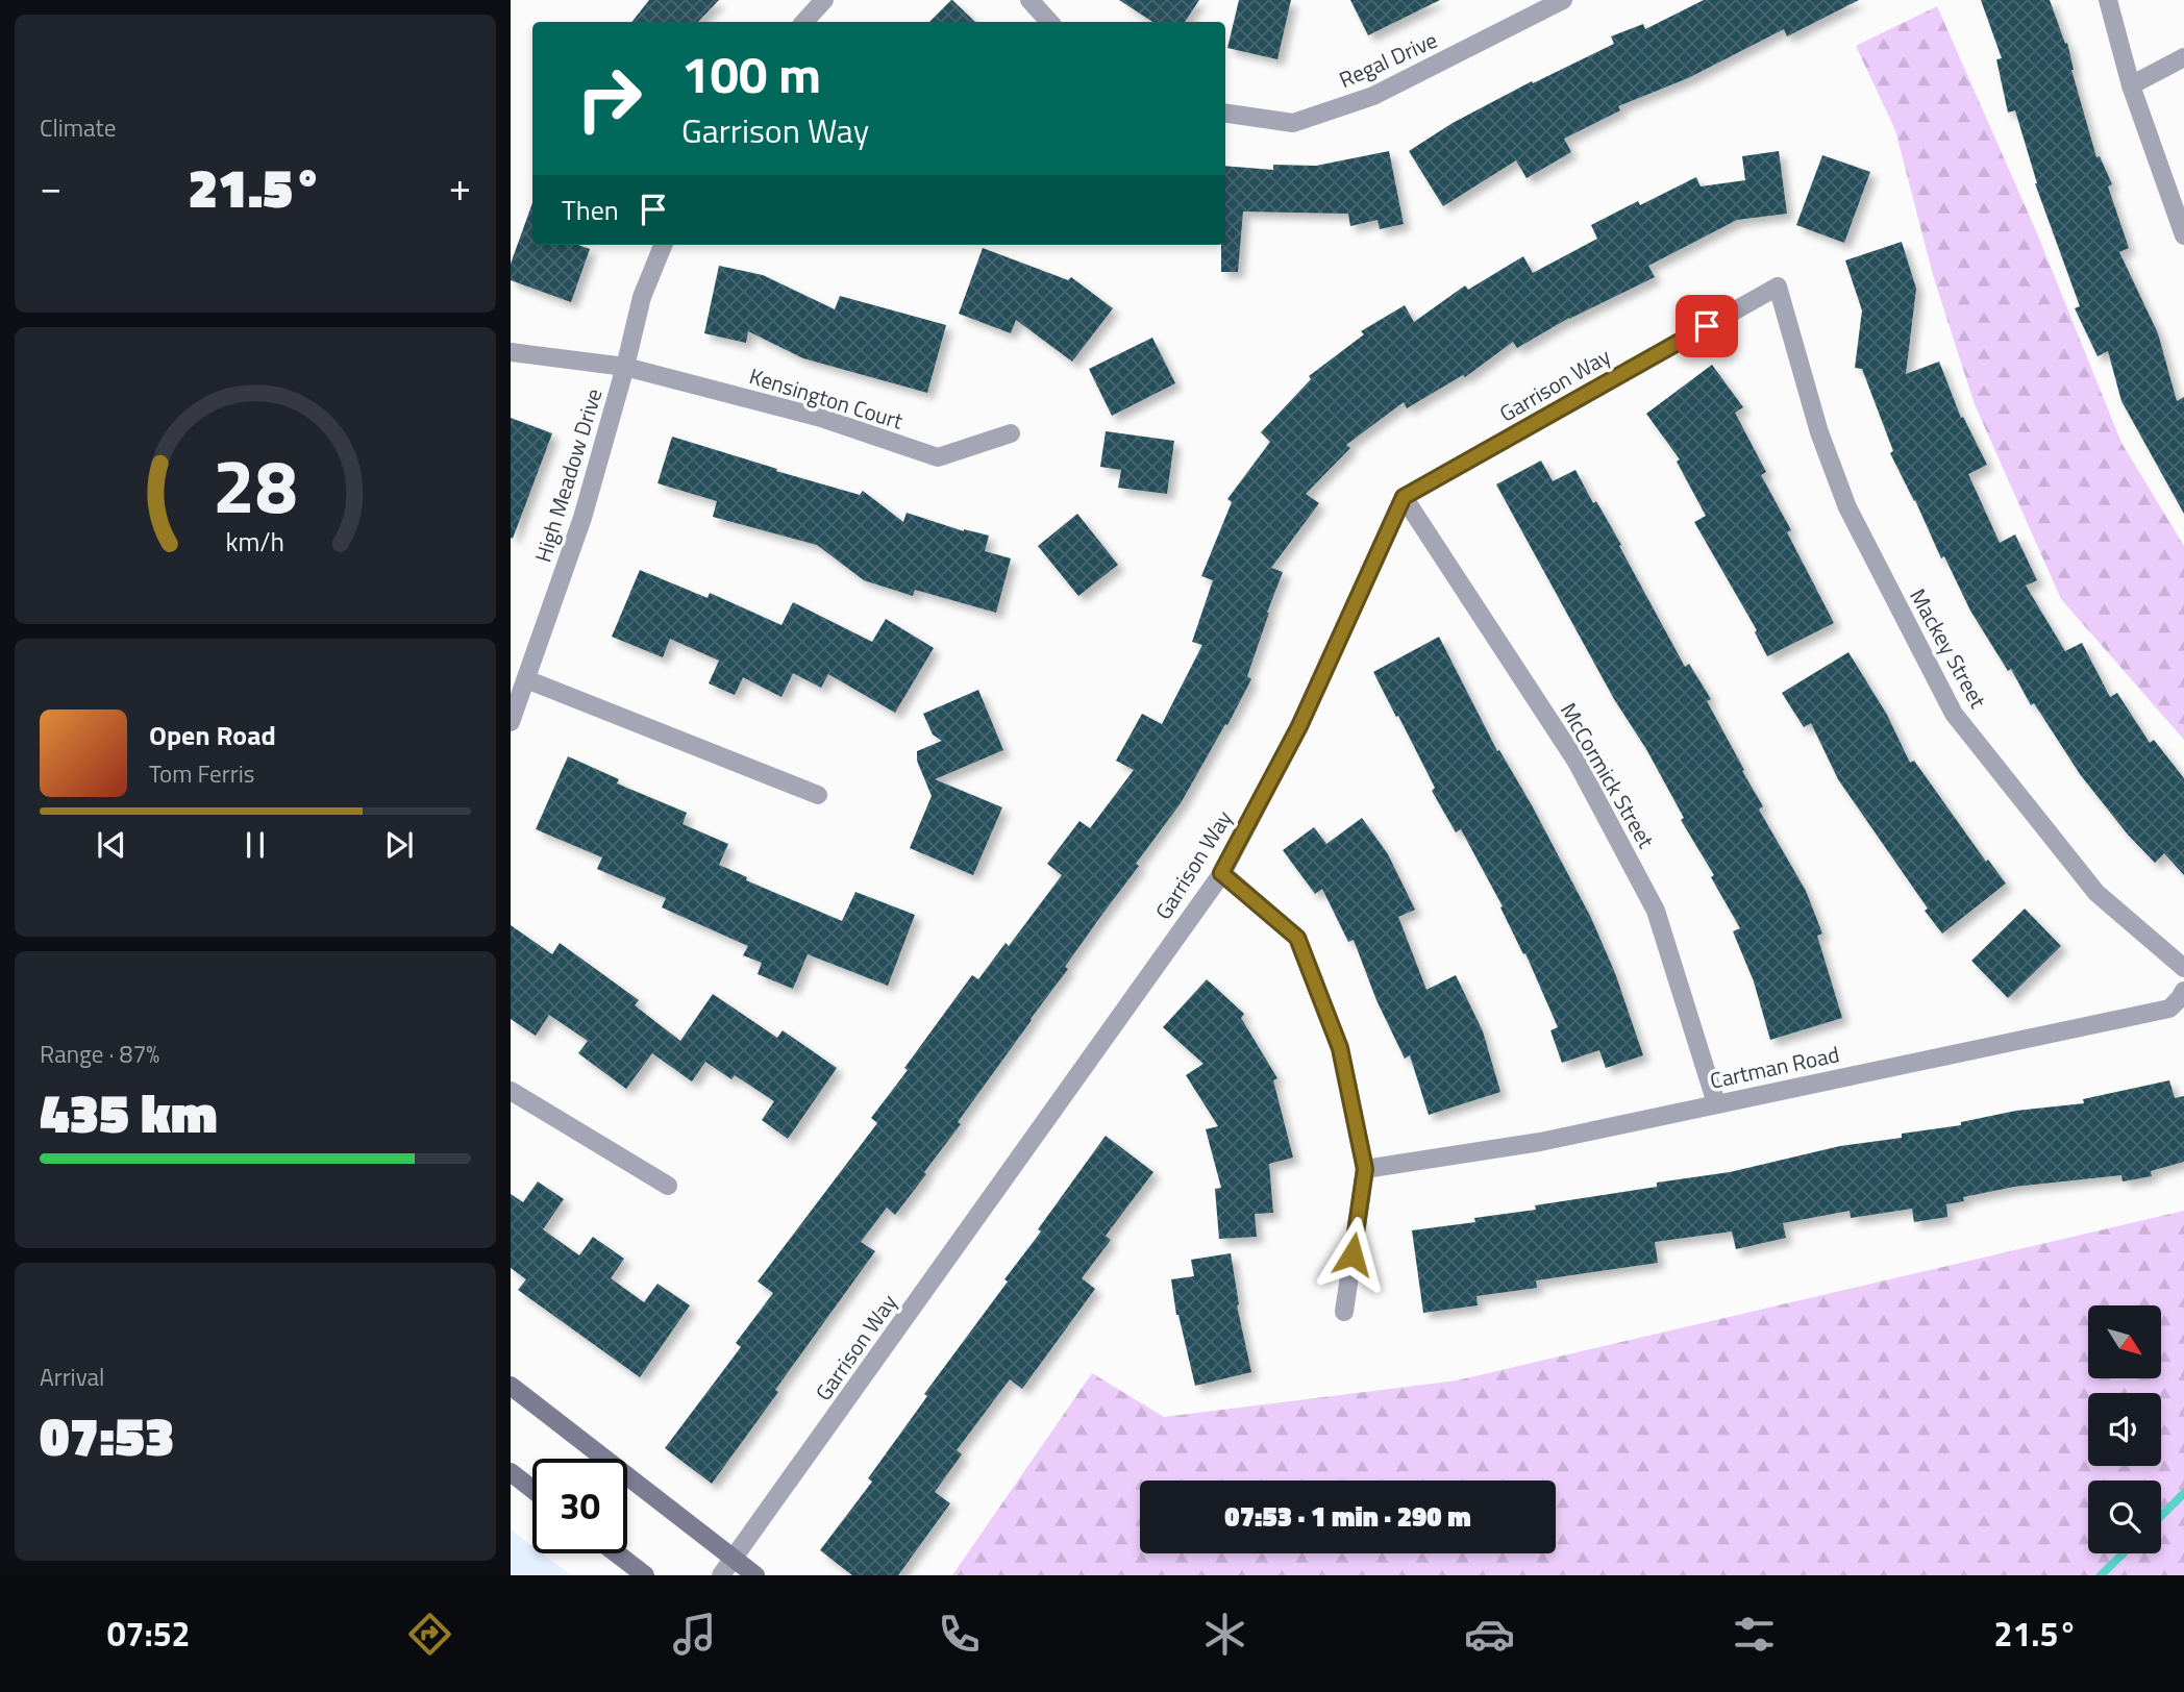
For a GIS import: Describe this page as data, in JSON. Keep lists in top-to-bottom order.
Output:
{
  "streets": {
    "street": [
      "Regal Drive",
      "Garrison Way",
      "Kensington Court",
      "High Meadow Drive",
      "Mackey Street",
      "McCormick Street",
      "Cartman Road"
    ]
  },
  "crossings": [
    ["Garrison Way", "Mackey Street"],
    ["Garrison Way", "McCormick Street"],
    ["Kensington Court", "High Meadow Drive"],
    ["McCormick Street", "Cartman Road"]
  ],
  "north": "bottom right",
  "page": {
    "tile": [
      "Climate",
      ["Range · 87%", "435 km"],
      ["Arrival", "07:53"]
    ],
    "turn": ["100 m", "Garrison Way"],
    "heat": ["−", "21.5°", "+"],
    "then": "Then",
    "song": ["Open Road", "Tom Ferris"],
    "limit": "30",
    "trip": "07:53 · 1 min · 290 m",
    "tabs": ["07:52", "21.5°"],
    "gauge": ["28", "km/h"]
  }
}
